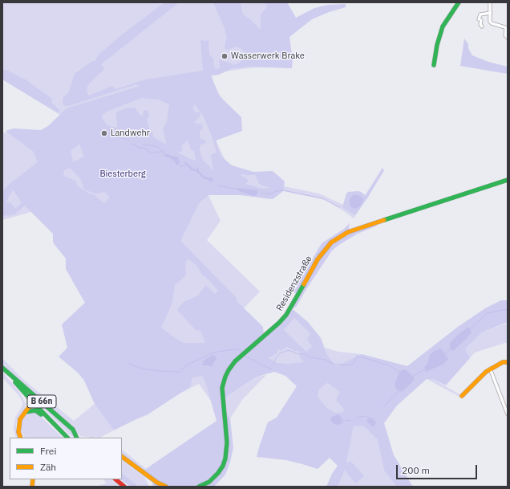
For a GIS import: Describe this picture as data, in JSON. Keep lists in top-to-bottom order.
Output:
{
  "streets": {
    "main road": ["Residenzstraße", "B 66n"]
  },
  "parks": ["Biesterberg"],
  "places": ["Wasserwerk Brake", "Landwehr"],
  "legend": ["Frei", "Zäh"],
  "scale_bar": "200 m"
}
